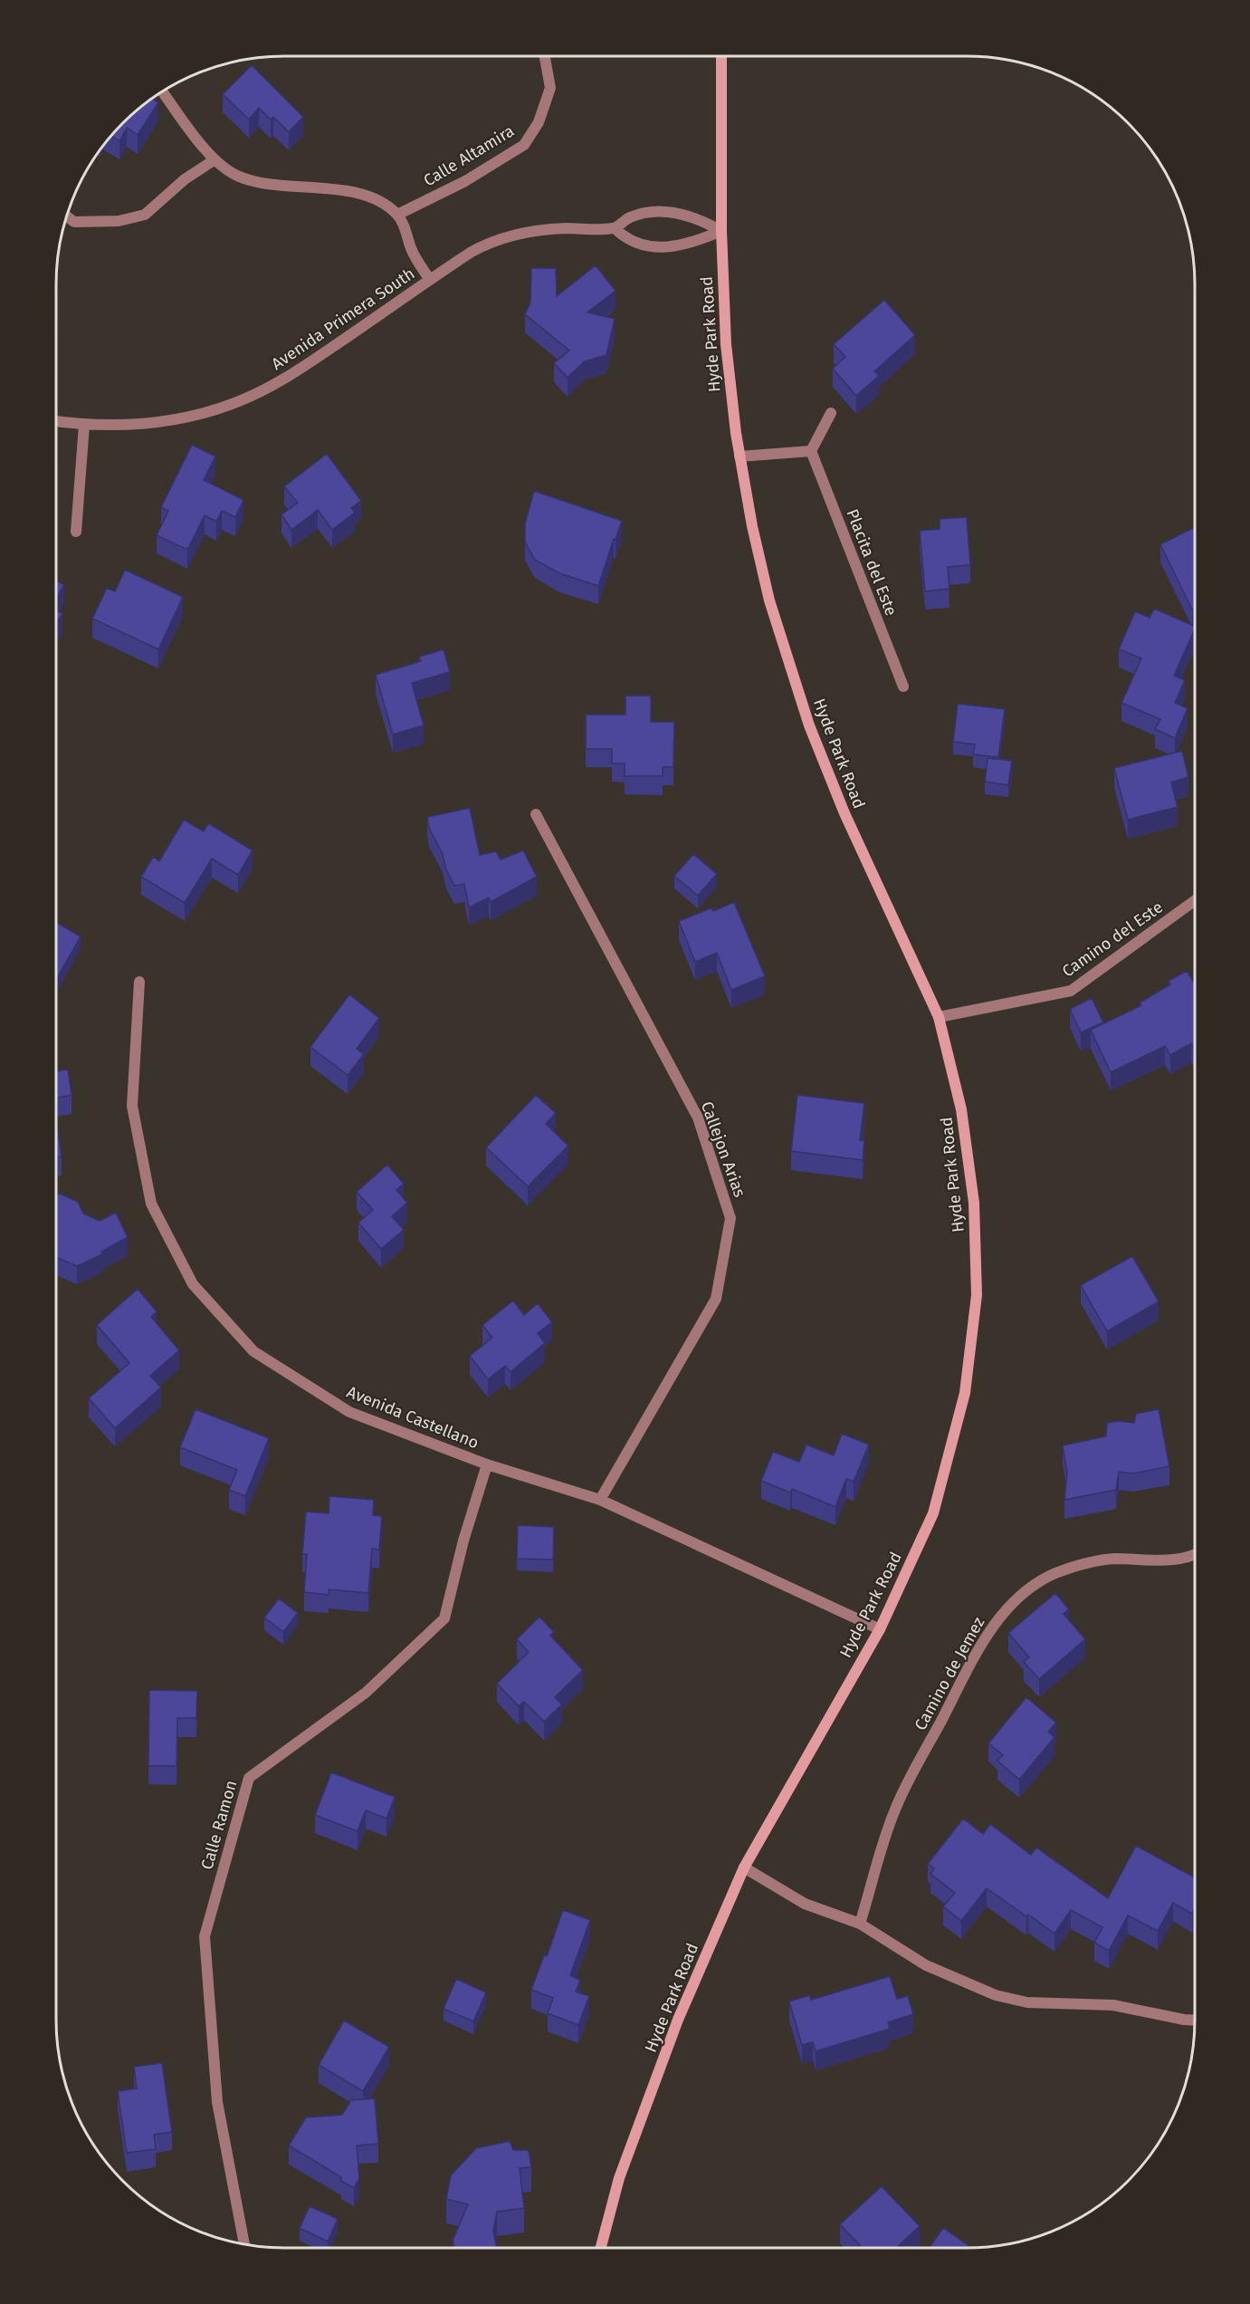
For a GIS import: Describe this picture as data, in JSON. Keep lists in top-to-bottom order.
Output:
{
  "streets": {
    "main road": ["Hyde Park Road"],
    "street": [
      "Calle Altamira",
      "Avenida Primera South",
      "Placita del Este",
      "Camino del Este",
      "Callejon Arias",
      "Avenida Castellano",
      "Camino de Jemez",
      "Calle Ramon"
    ]
  },
  "crossings": [
    ["Avenida Primera South", "Hyde Park Road"],
    ["Hyde Park Road", "Camino del Este"],
    ["Hyde Park Road", "Avenida Castellano"],
    ["Callejon Arias", "Avenida Castellano"],
    ["Avenida Castellano", "Calle Ramon"]
  ]
}
